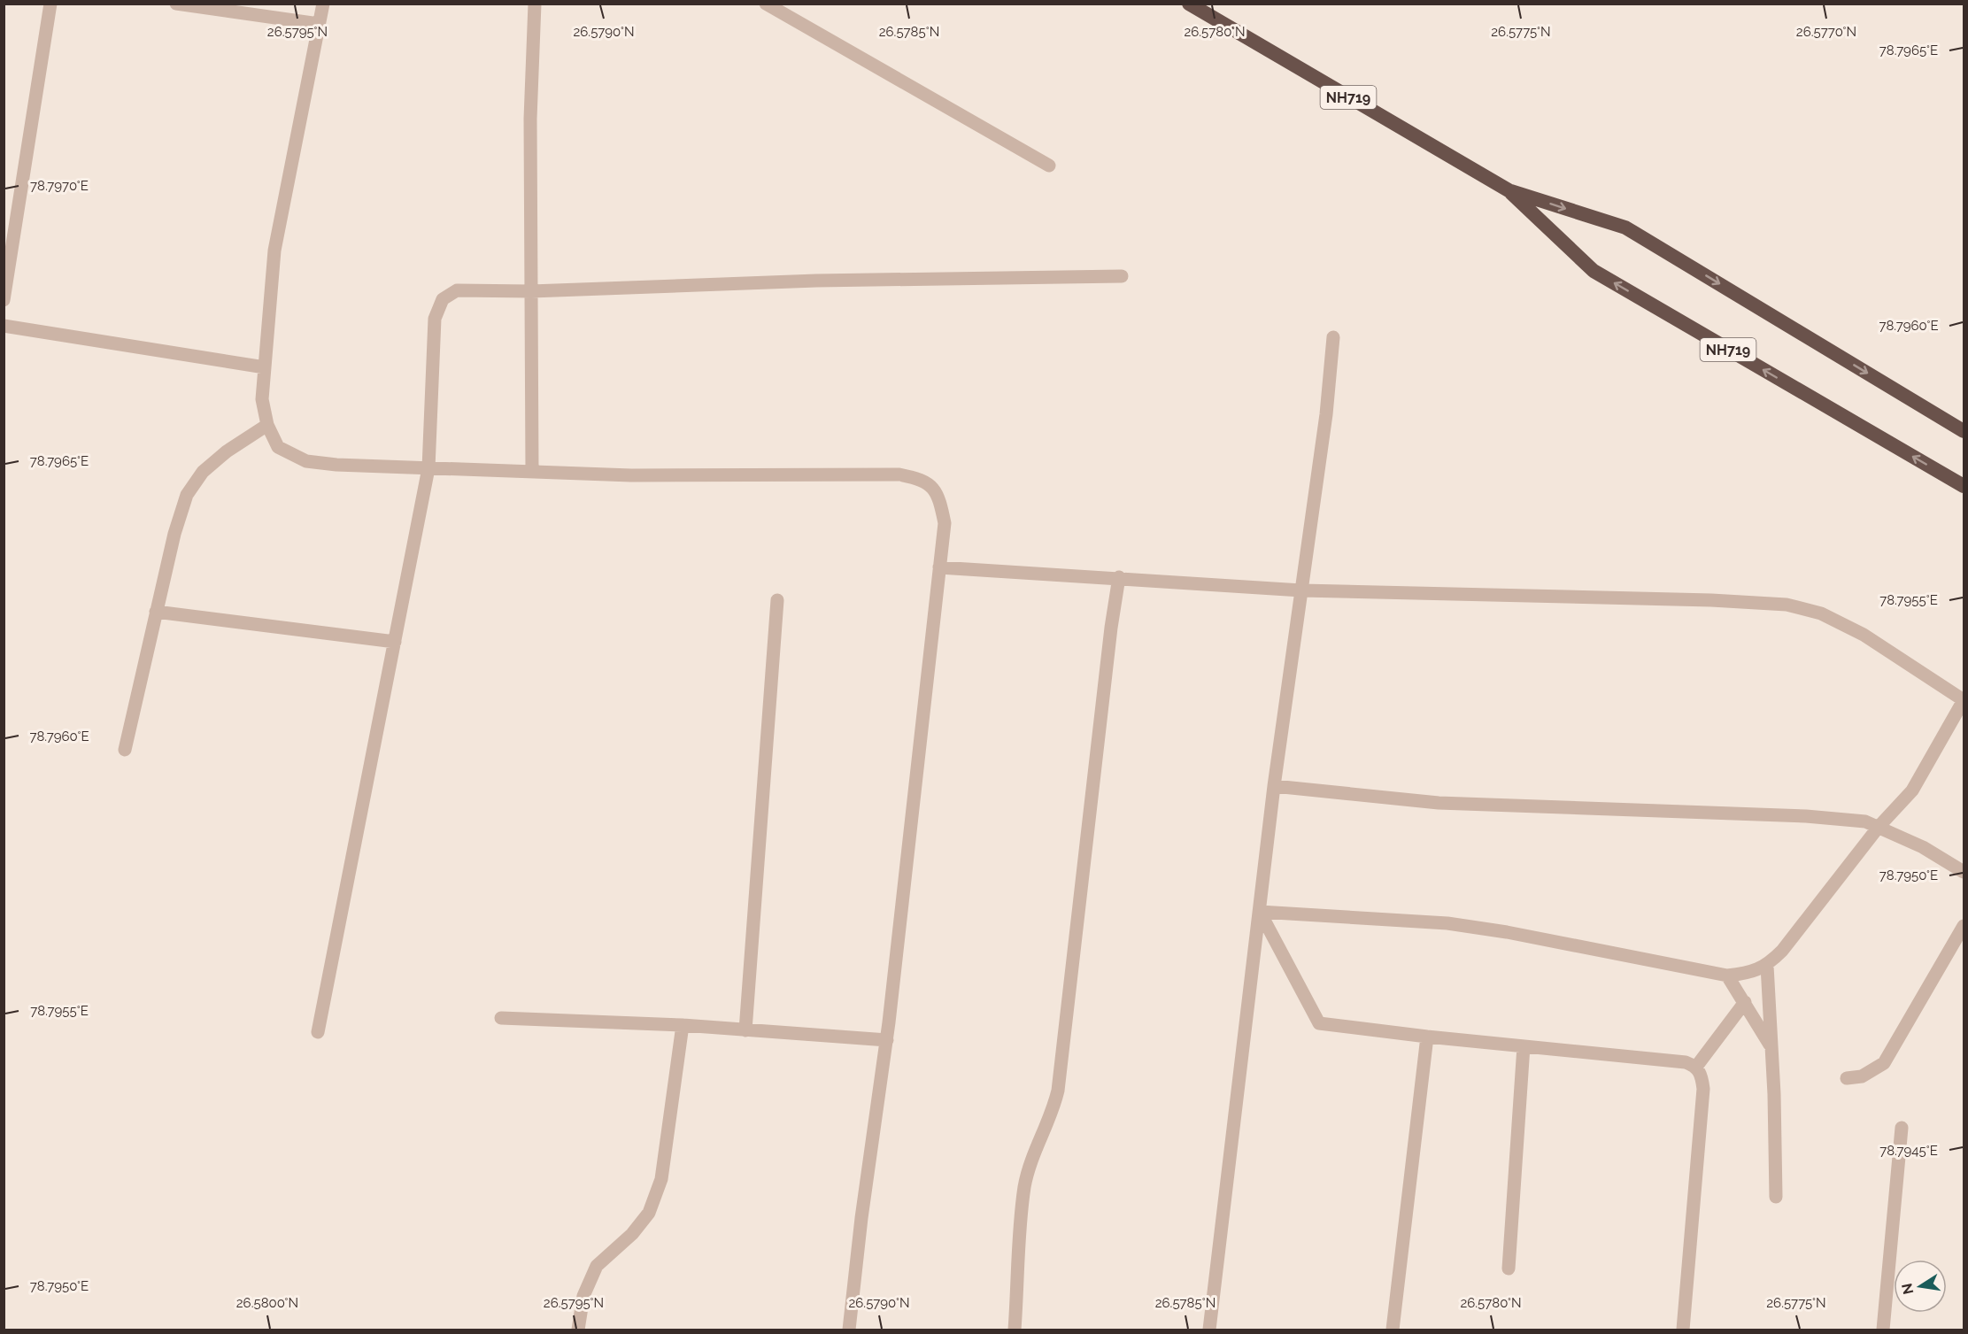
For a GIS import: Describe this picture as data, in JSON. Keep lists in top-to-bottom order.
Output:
{
  "streets": {
    "highway": ["NH719"]
  },
  "north": "left",
  "coordinates": [
    "26.5795°N",
    "26.5790°N",
    "26.5785°N",
    "26.5780°N",
    "26.5775°N",
    "26.5770°N",
    "78.7965°E",
    "78.7970°E",
    "78.7960°E",
    "78.7955°E",
    "78.7950°E",
    "78.7945°E",
    "26.5800°N"
  ]
}
